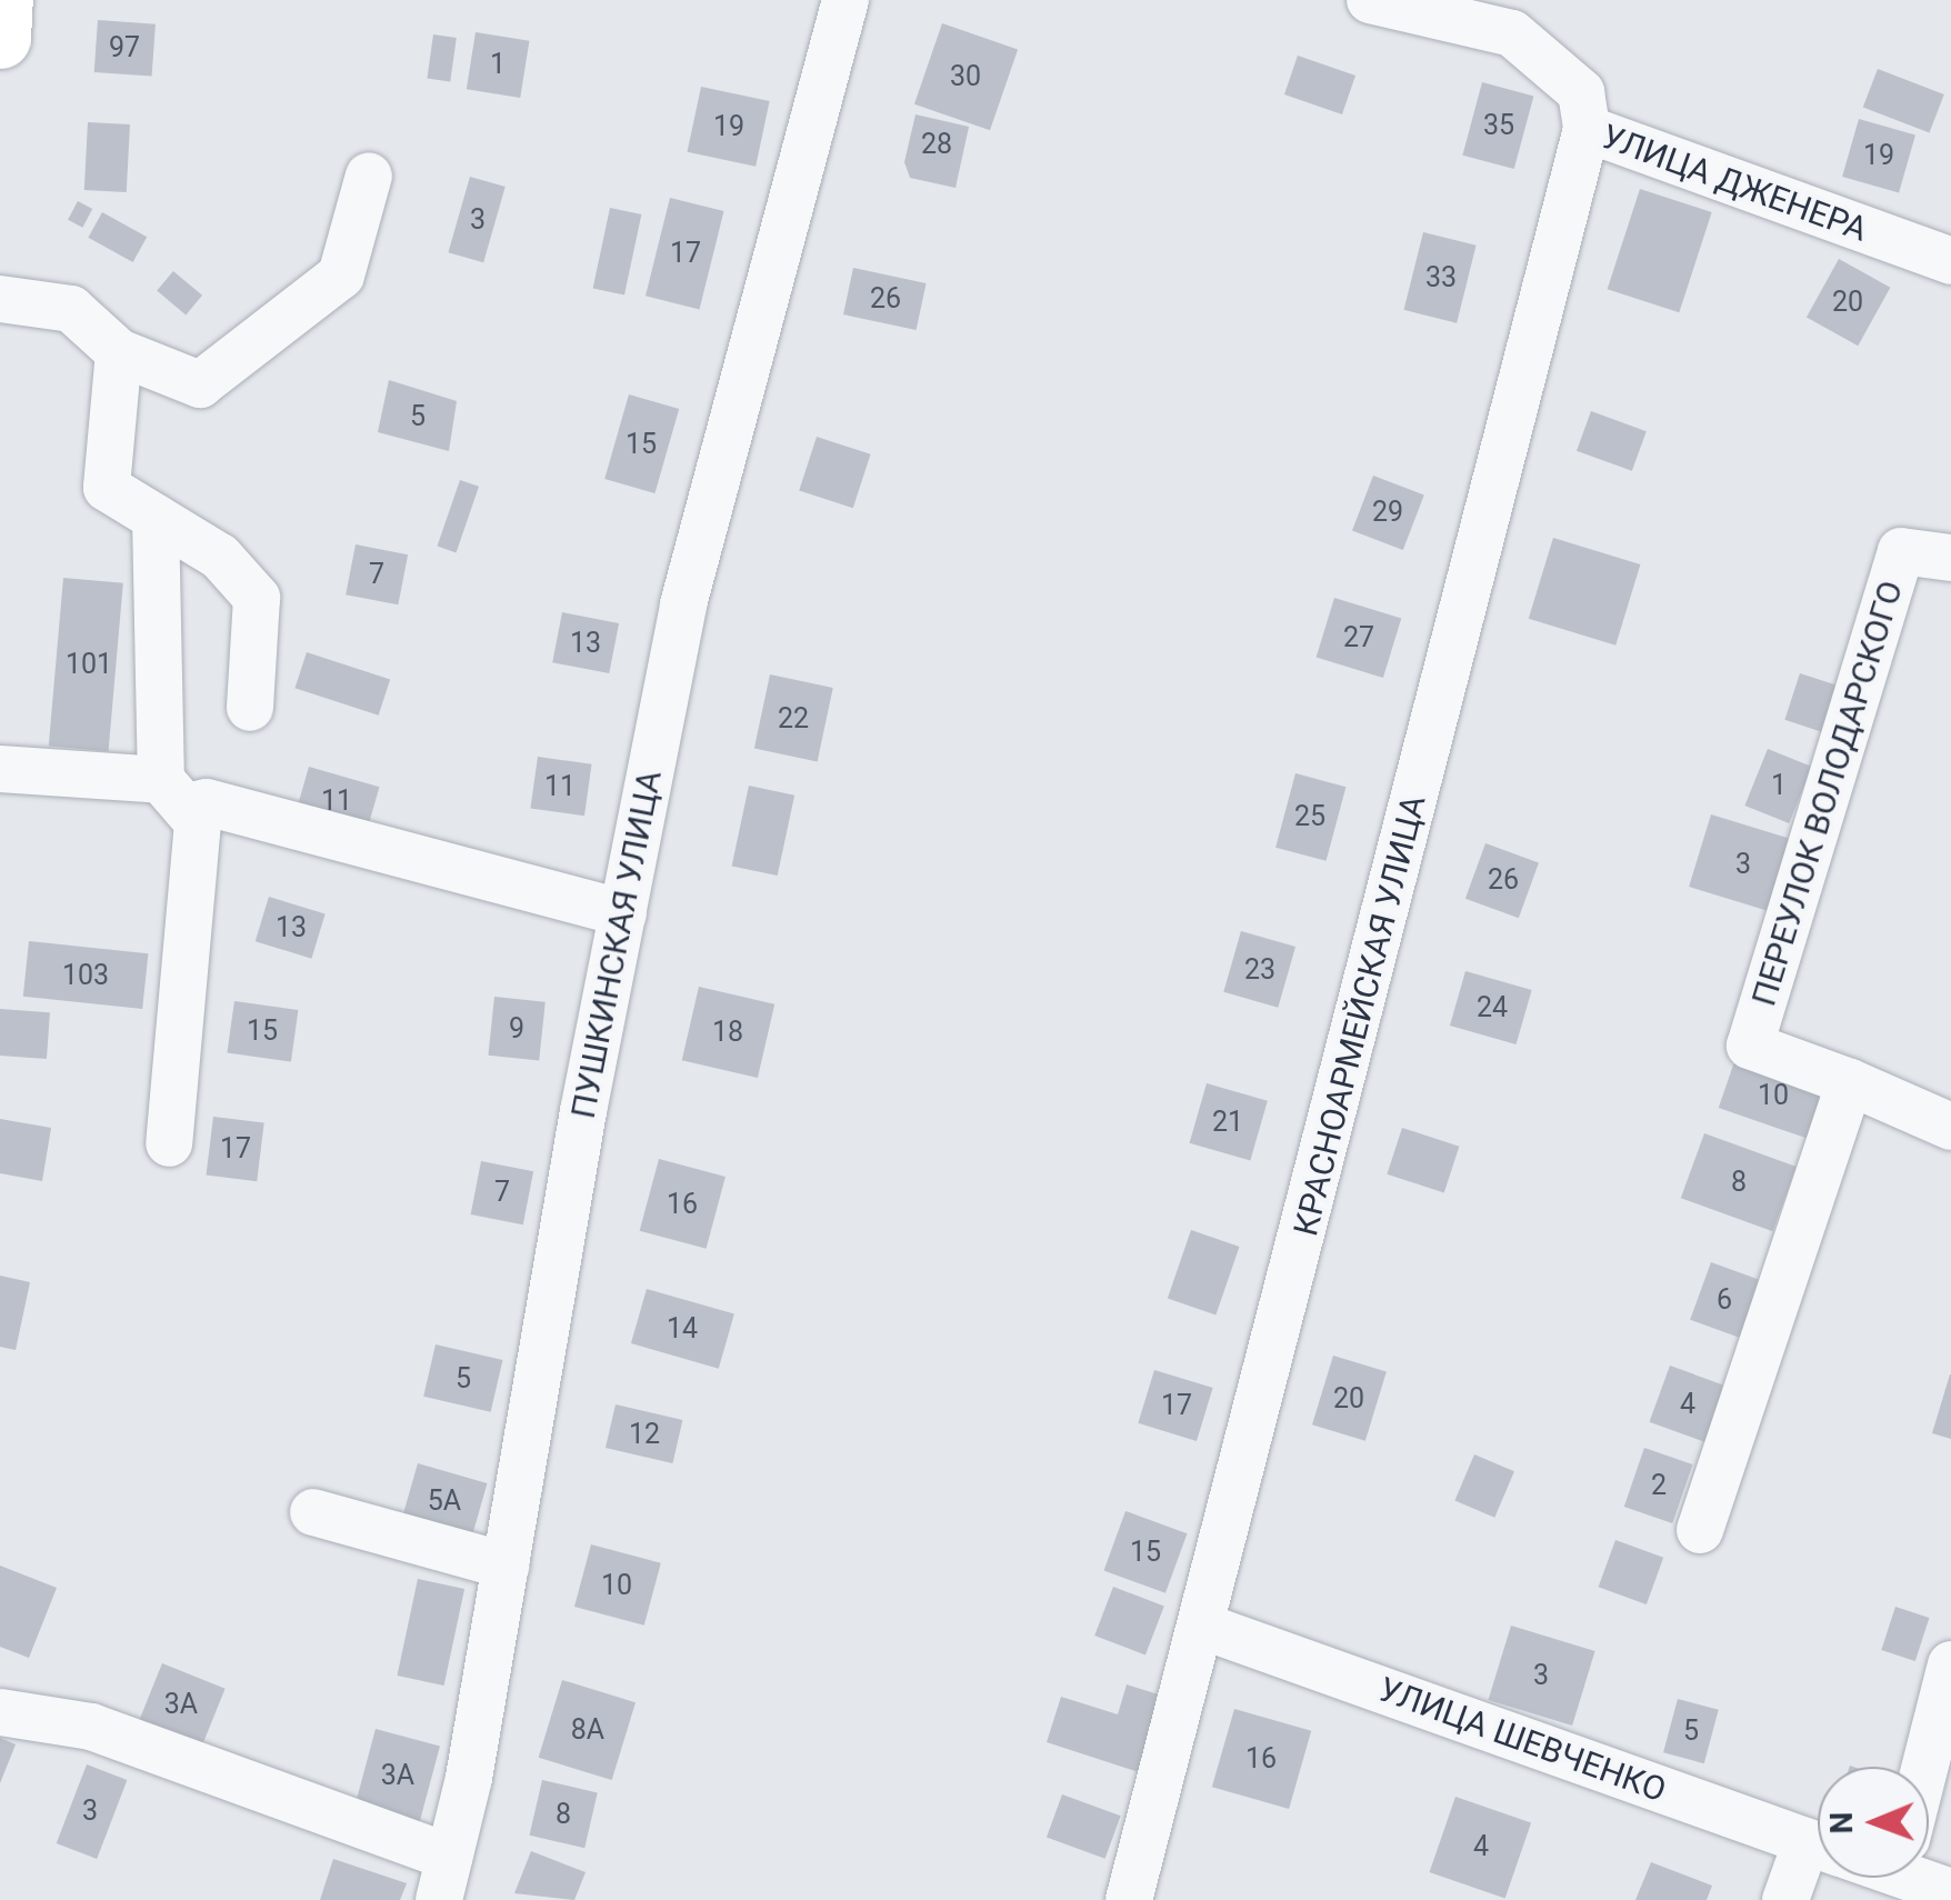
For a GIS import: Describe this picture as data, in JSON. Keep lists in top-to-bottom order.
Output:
{
  "streets": {
    "street": [
      "УЛИЦА ДЖЕНЕРА",
      "ПЕРЕУЛОК ВОЛОДАРСКОГО",
      "ПУШКИНСКАЯ УЛИЦА",
      "КРАСНОАРМЕЙСКАЯ УЛИЦА",
      "УЛИЦА ШЕВЧЕНКО"
    ]
  },
  "crossings": [
    ["УЛИЦА ДЖЕНЕРА", "КРАСНОАРМЕЙСКАЯ УЛИЦА"],
    ["КРАСНОАРМЕЙСКАЯ УЛИЦА", "УЛИЦА ШЕВЧЕНКО"]
  ],
  "house_numbers": [
    "97",
    "1",
    "30",
    "35",
    "19",
    "28",
    "19",
    "3",
    "17",
    "33",
    "26",
    "20",
    "5",
    "15",
    "29",
    "7",
    "27",
    "13",
    "101",
    "22",
    "1",
    "11",
    "11",
    "25",
    "3",
    "26",
    "13",
    "23",
    "103",
    "24",
    "9",
    "15",
    "18",
    "10",
    "21",
    "17",
    "8",
    "7",
    "16",
    "6",
    "14",
    "5",
    "20",
    "4",
    "17",
    "12",
    "2",
    "5А",
    "15",
    "10",
    "3",
    "3А",
    "8А",
    "5",
    "16",
    "3А",
    "3",
    "8",
    "4"
  ],
  "north": "left"
}
